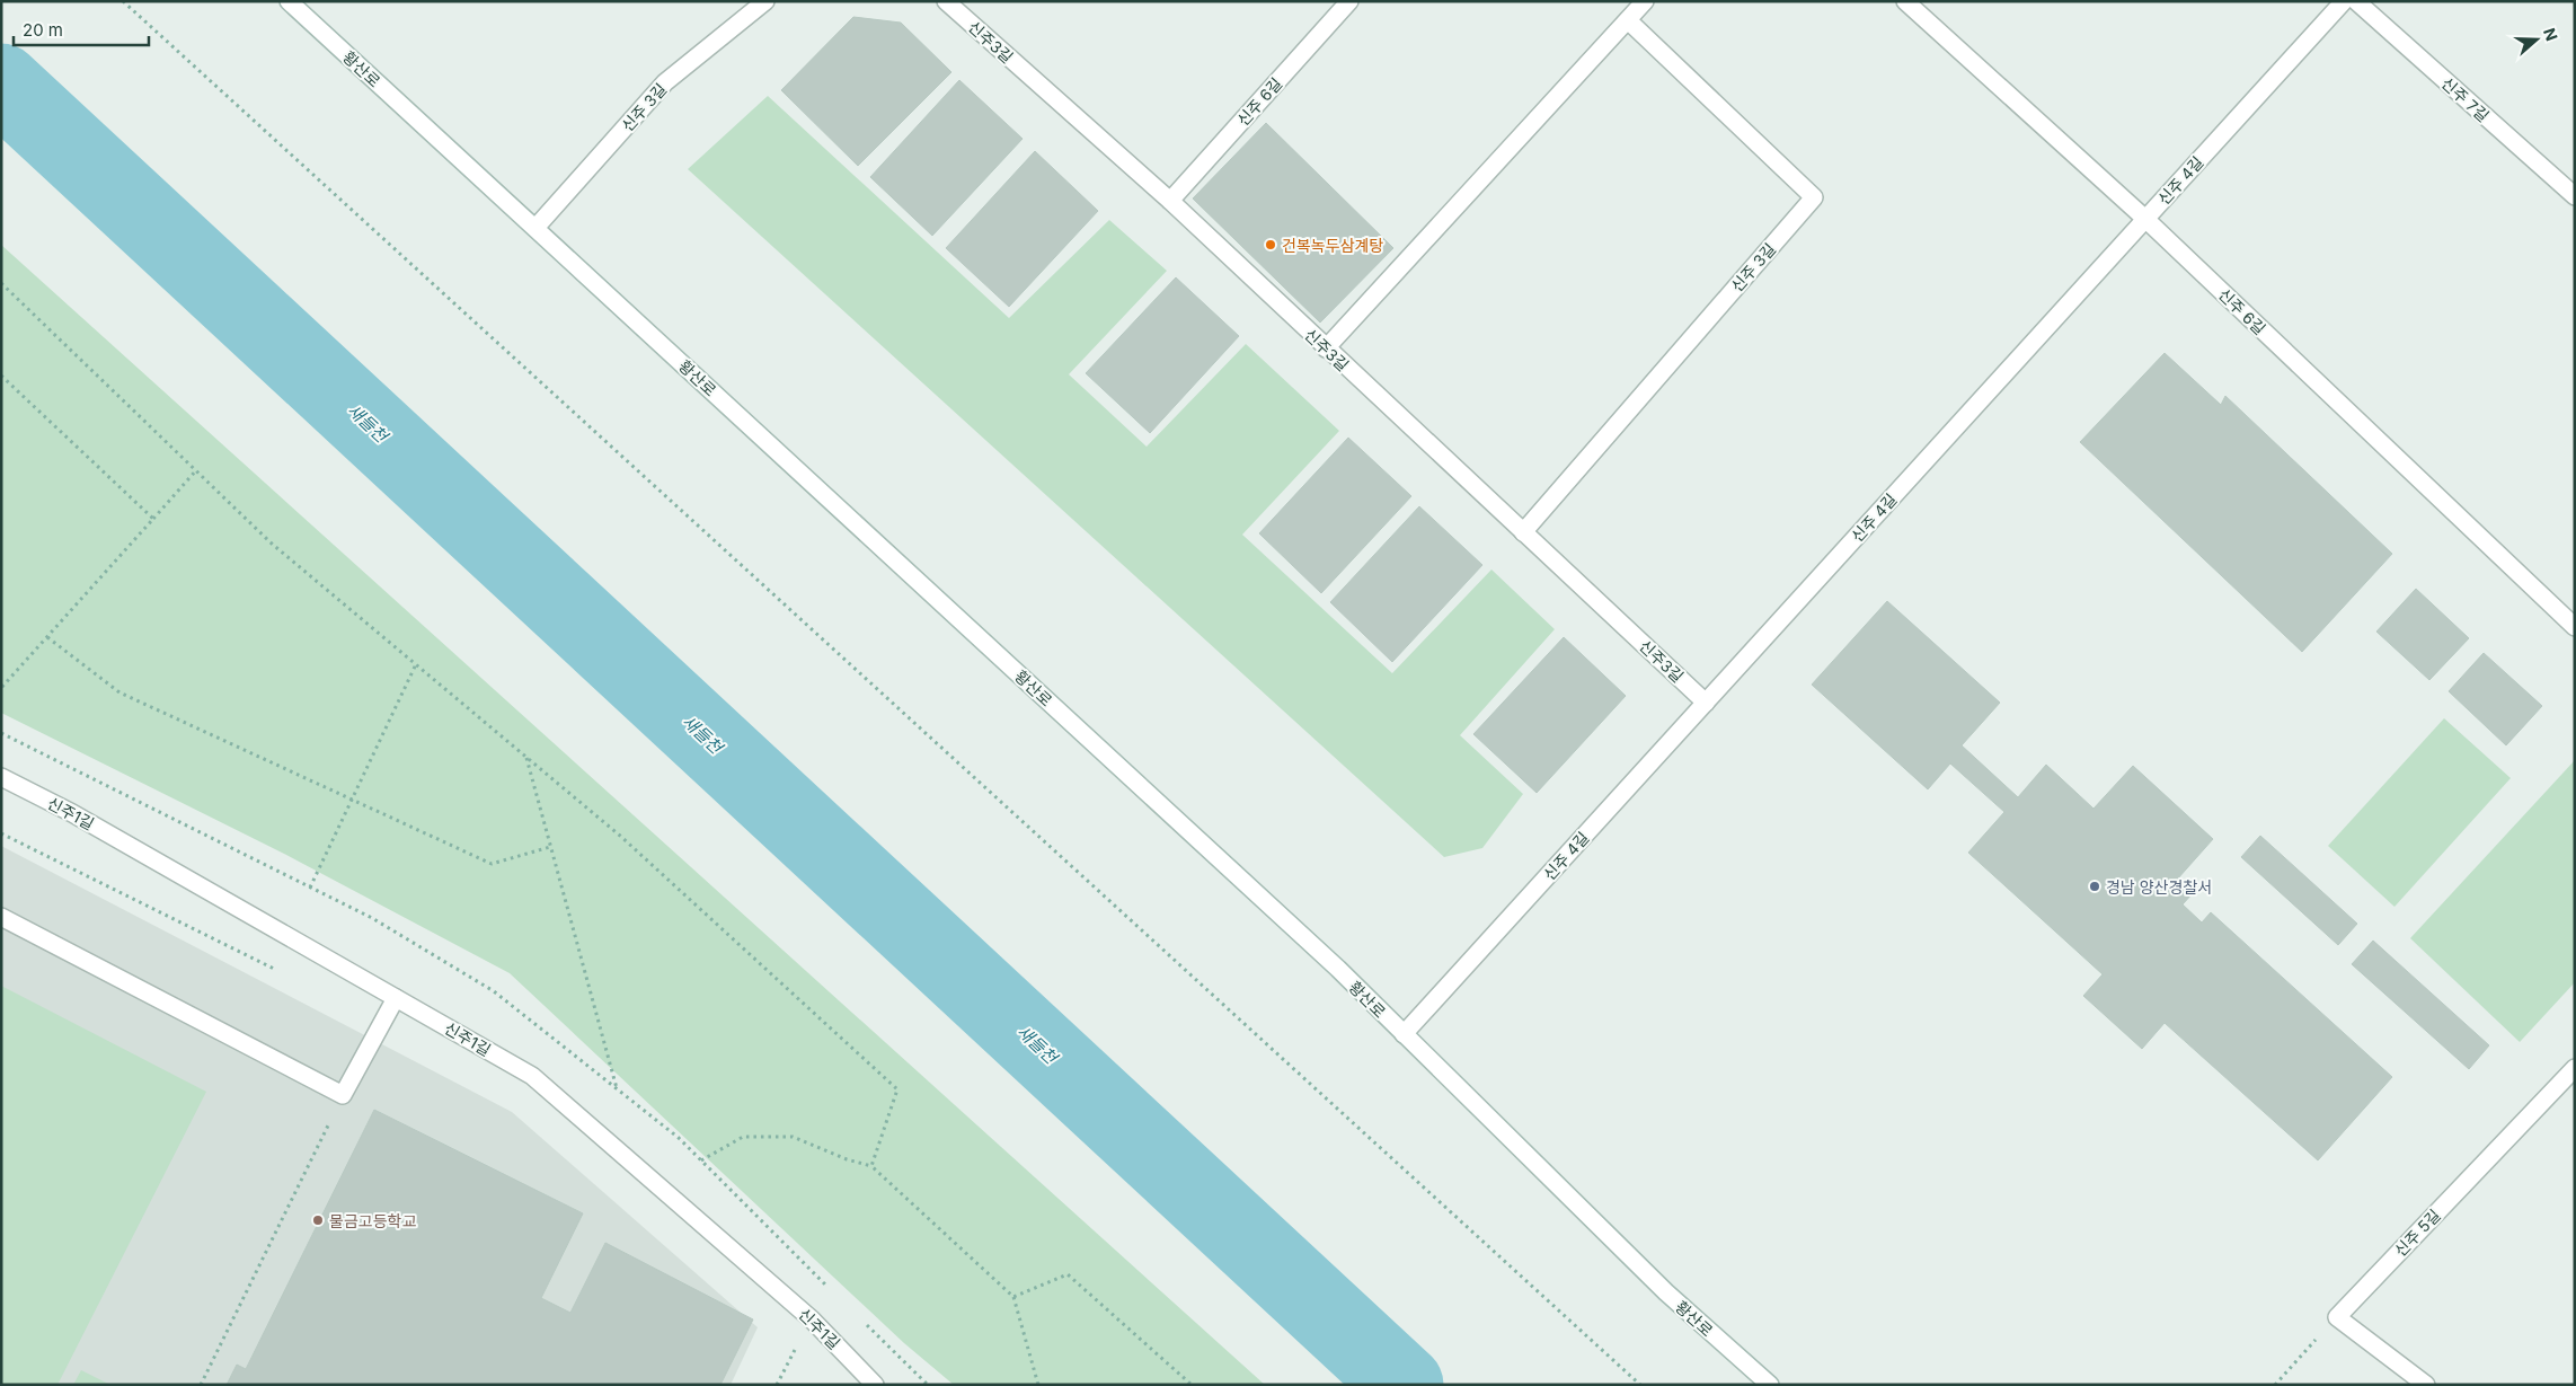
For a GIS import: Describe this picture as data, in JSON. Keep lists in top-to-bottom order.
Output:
{
  "streets": {
    "street": [
      "신주3길",
      "황산로",
      "신주 7길",
      "신주 6길",
      "신주 3길",
      "신주 4길",
      "신주1길",
      "신주 5길"
    ]
  },
  "crossings": [
    ["신주3길", "신주 6길"],
    ["신주3길", "신주 3길"],
    ["신주3길", "신주 4길"],
    ["황산로", "신주 3길"],
    ["황산로", "신주 4길"],
    ["신주 6길", "신주 4길"]
  ],
  "water": ["새들천"],
  "places": ["건복녹두삼계탕", "경남 양산경찰서", "물금고등학교"],
  "scale_bar": "20 m",
  "north": "right"
}
